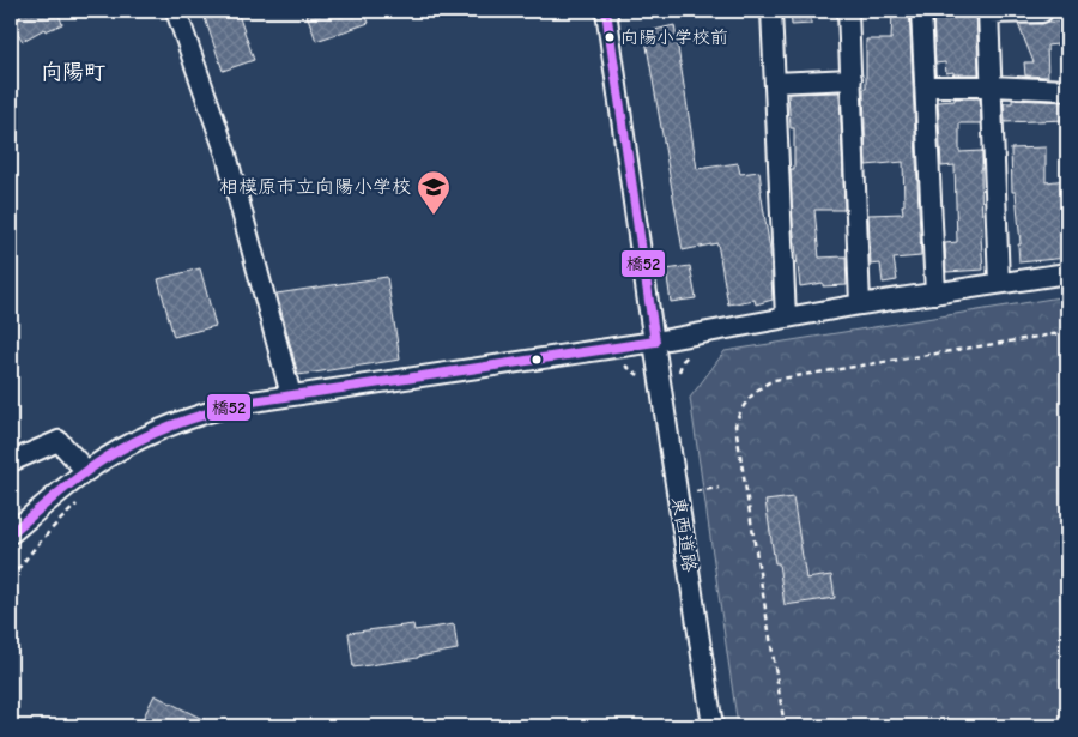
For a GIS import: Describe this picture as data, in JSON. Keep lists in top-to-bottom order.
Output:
{
  "streets": {
    "street": ["東西道路"]
  },
  "districts": ["向陽町"],
  "places": {
    "other": ["向陽小学校前"],
    "school or university": ["相模原市立向陽小学校"]
  },
  "lines": ["transit line 橋52"]
}
